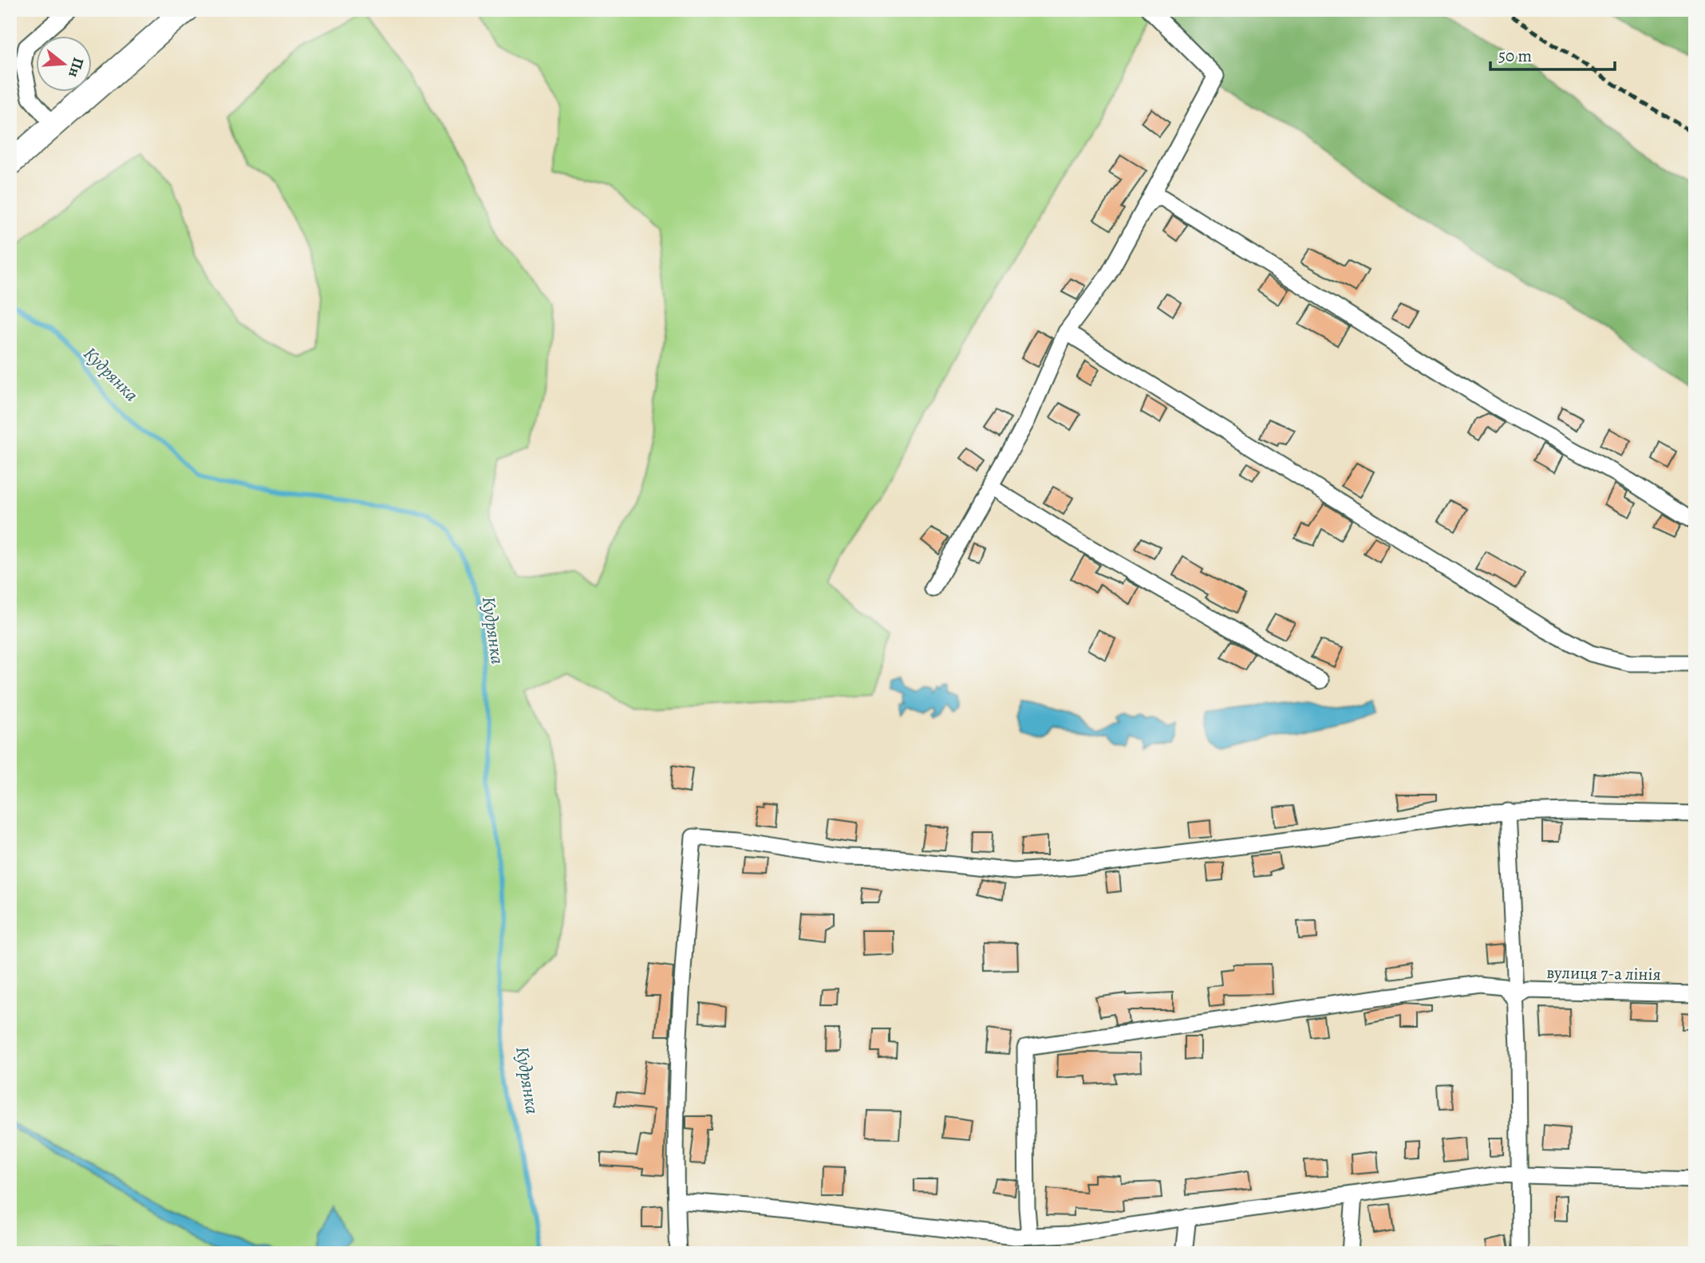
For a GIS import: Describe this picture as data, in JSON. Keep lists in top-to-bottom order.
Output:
{
  "streets": {
    "street": ["вулиця 7-а лінія"]
  },
  "water": ["Кудрянка"],
  "scale_bar": "50 m",
  "north": "right"
}
